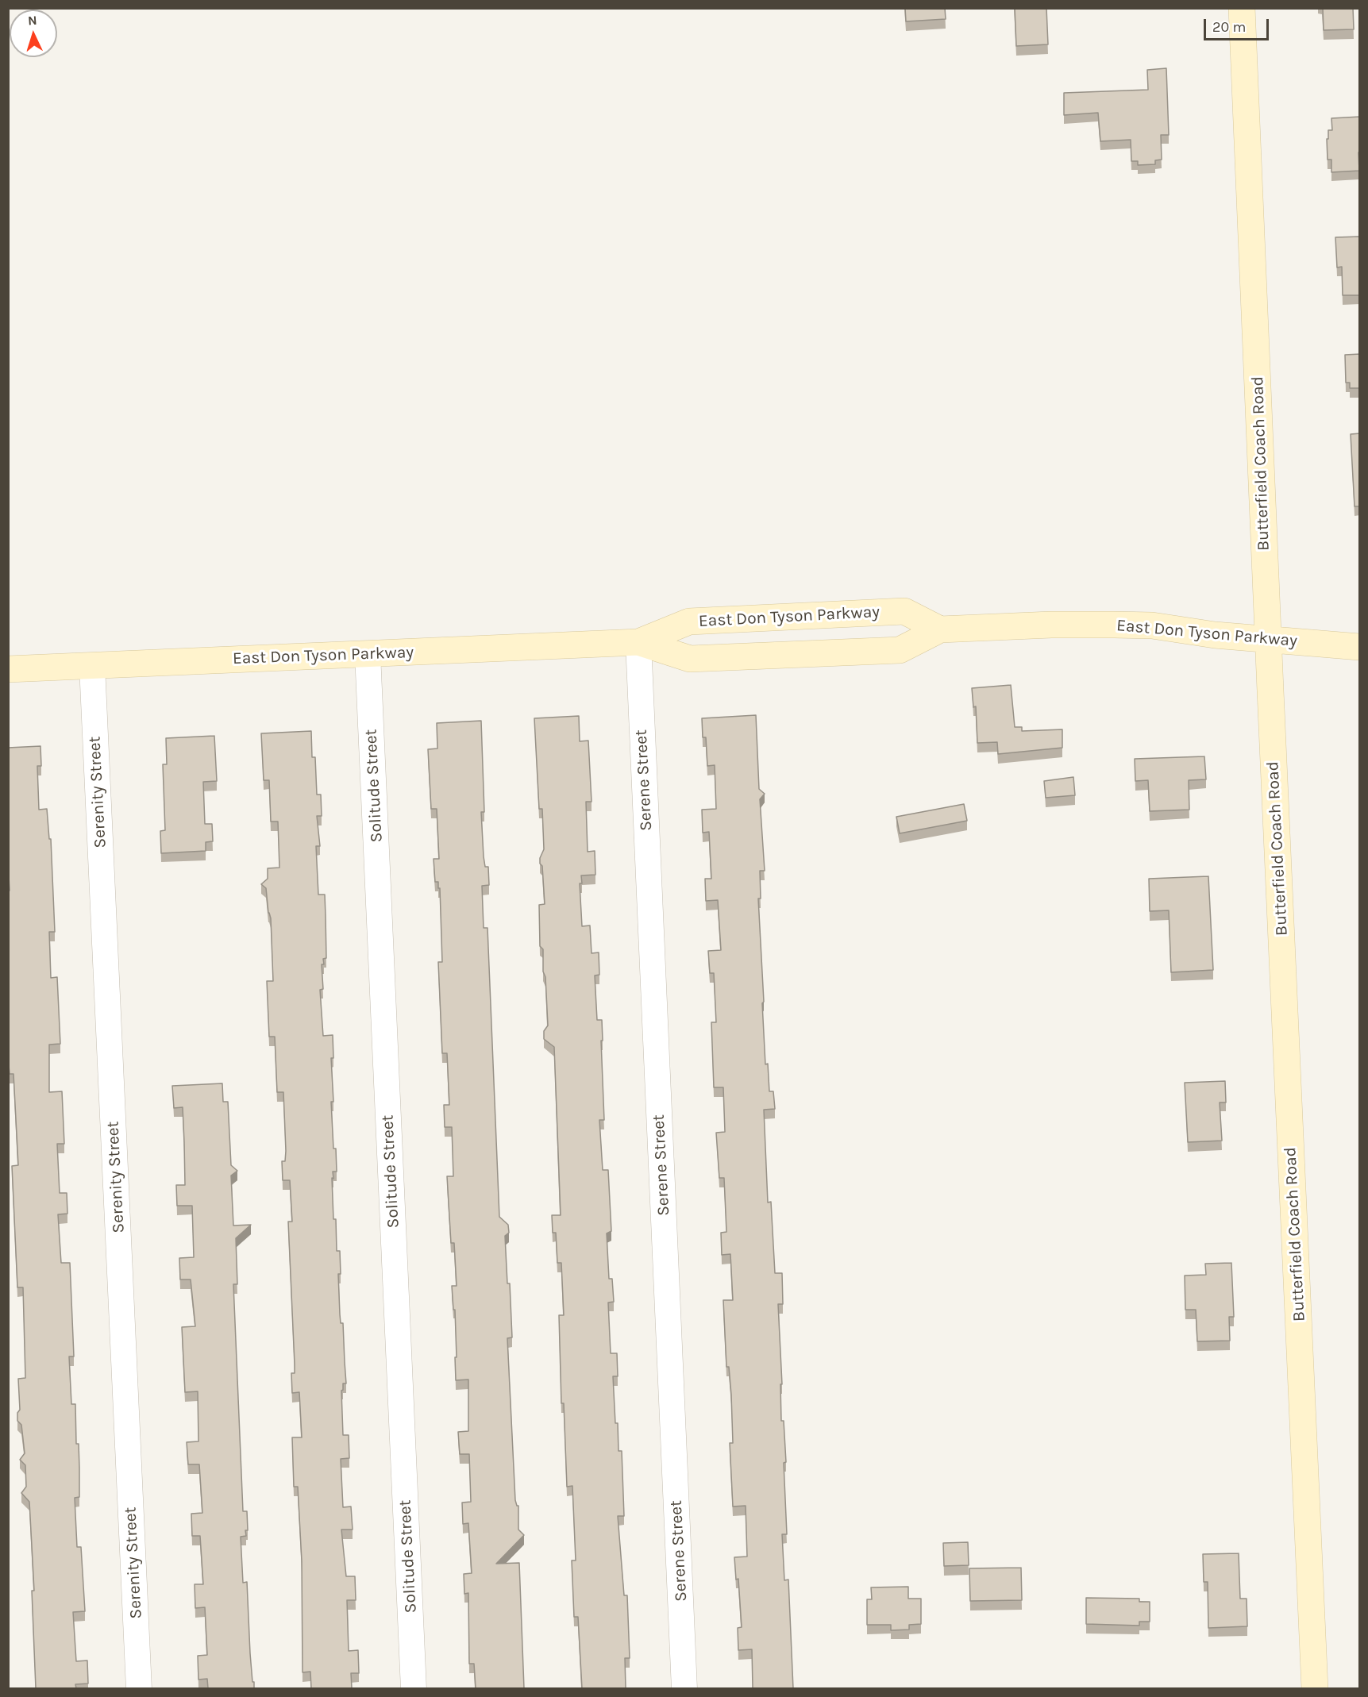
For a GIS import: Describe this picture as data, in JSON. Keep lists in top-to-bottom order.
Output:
{
  "streets": {
    "main road": ["Butterfield Coach Road", "East Don Tyson Parkway"],
    "street": ["Serene Street", "Solitude Street", "Serenity Street"]
  },
  "crossings": [
    ["Butterfield Coach Road", "East Don Tyson Parkway"],
    ["East Don Tyson Parkway", "Serene Street"],
    ["East Don Tyson Parkway", "Solitude Street"],
    ["East Don Tyson Parkway", "Serenity Street"]
  ],
  "scale_bar": "20 m",
  "north": "top"
}
